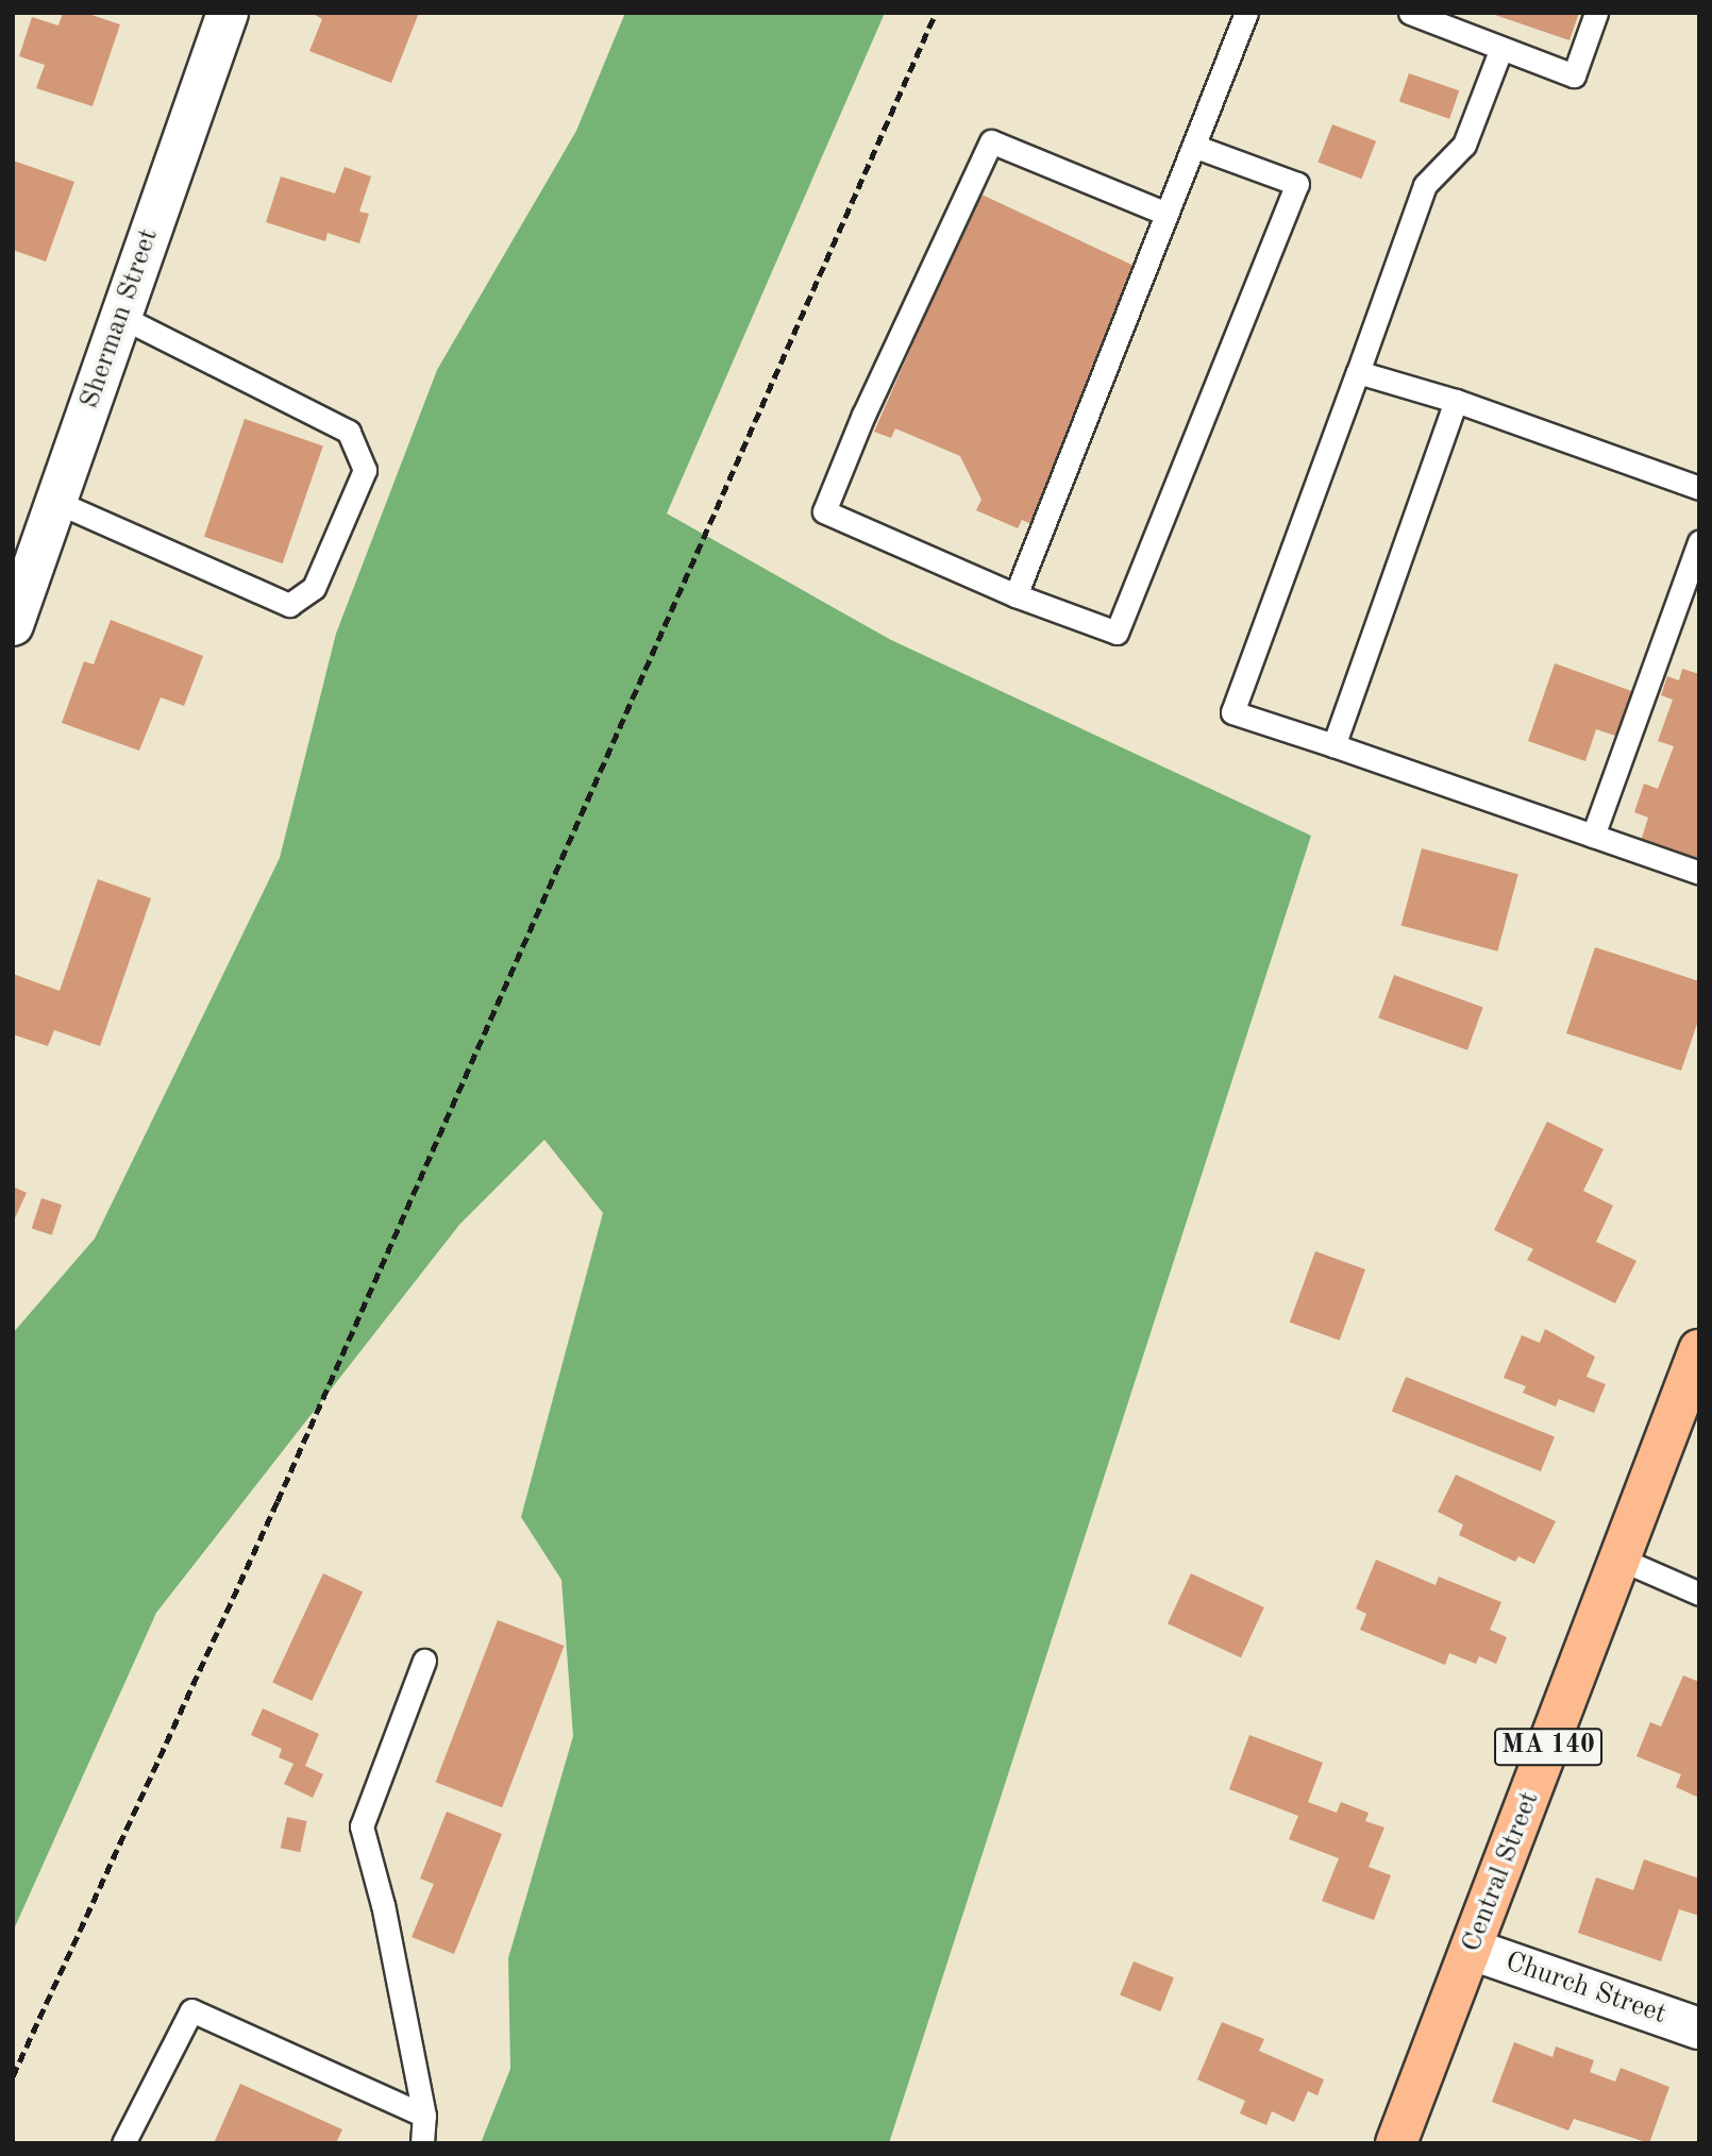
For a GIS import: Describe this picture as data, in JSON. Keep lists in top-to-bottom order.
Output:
{
  "streets": {
    "main road": ["MA 140", "Central Street"],
    "street": ["Sherman Street", "Church Street"]
  },
  "crossings": [
    ["Central Street", "Church Street"]
  ]
}
